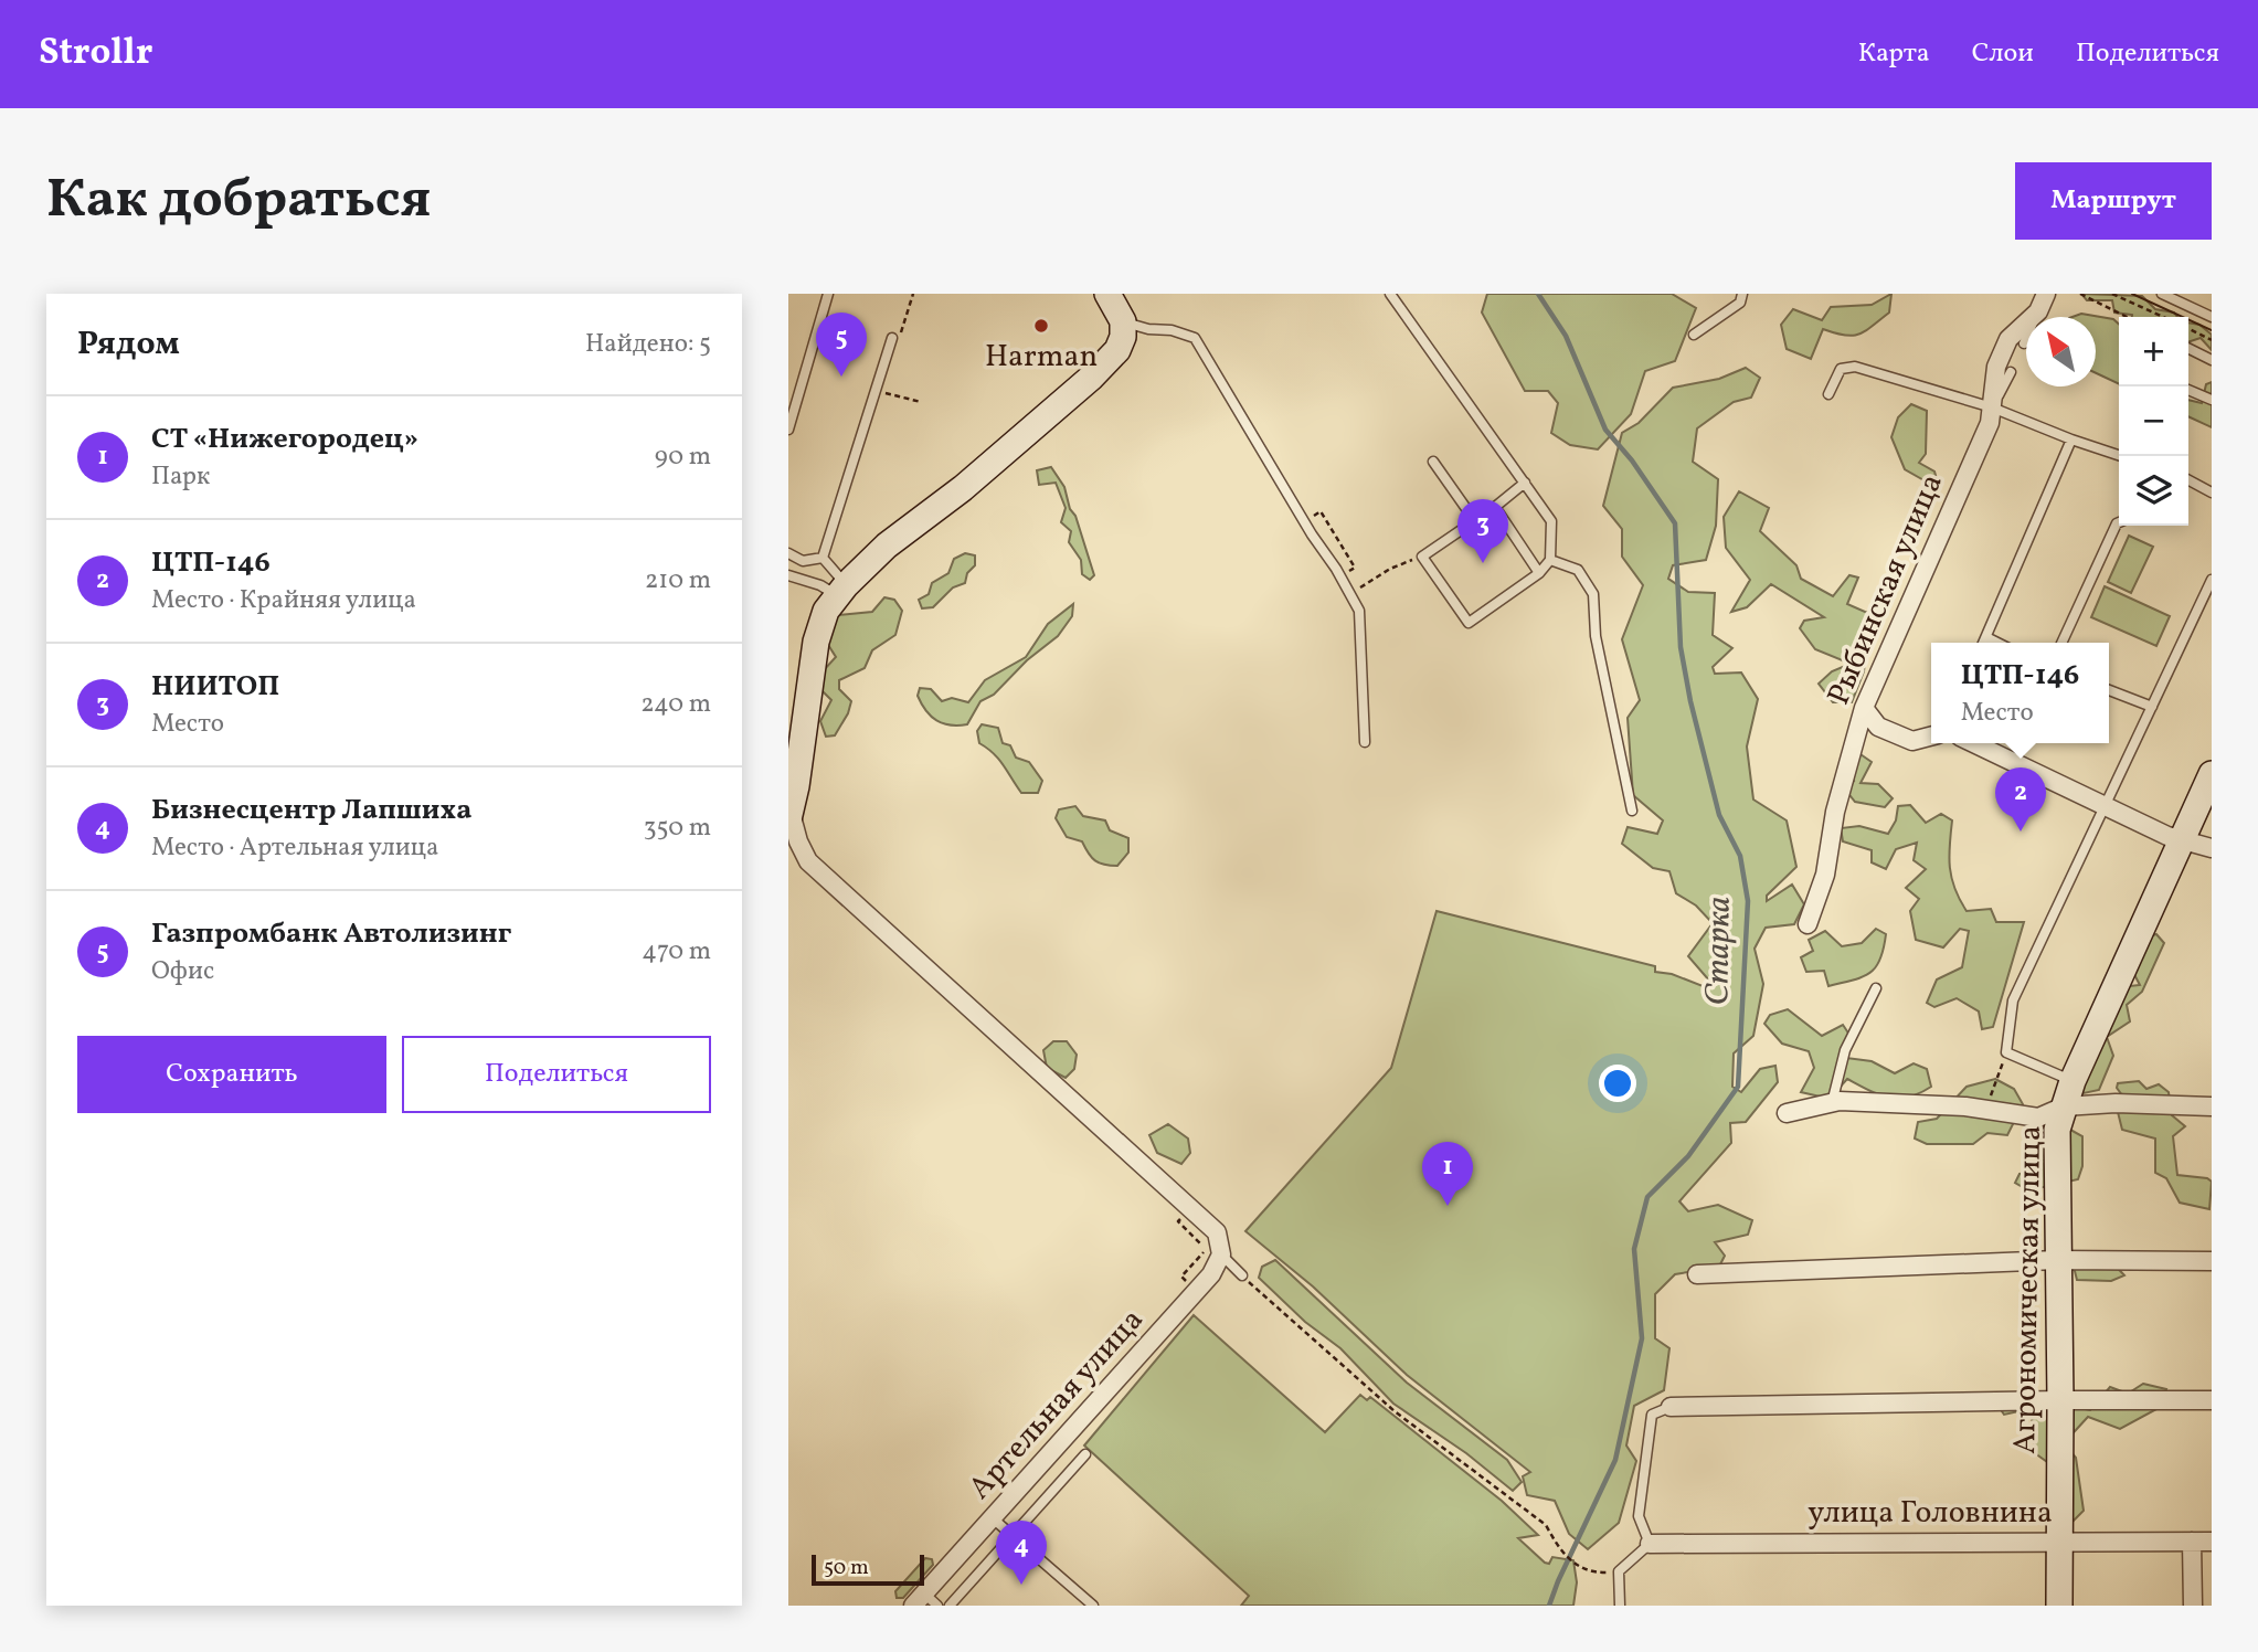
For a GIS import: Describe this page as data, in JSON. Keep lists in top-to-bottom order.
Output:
{
  "streets": {
    "street": [
      "Рыбинская улица",
      "Агрономическая улица",
      "Артельная улица",
      "улица Головнина"
    ]
  },
  "crossings": [
    ["Агрономическая улица", "улица Головнина"]
  ],
  "water": ["Старка"],
  "places": ["Harman"],
  "scale_bar": "50 m",
  "north": "top left",
  "page": {
    "header": "Strollr",
    "nav": ["Карта", "Слои", "Поделиться"],
    "buttons": [
      "Маршрут",
      ["Сохранить", "Поделиться"]
    ],
    "title": "Как добраться",
    "heading": ["Рядом", "Найдено: 5"],
    "pins": [
      "5",
      "3",
      "2",
      "1",
      "4"
    ],
    "map_buttons": ["+", "−"],
    "list": [
      {
        "mark": "1",
        "name": "СТ «Нижегородец»",
        "note": "Парк",
        "value": "90 m"
      },
      {
        "mark": "2",
        "name": "ЦТП-146",
        "note": "Место · Крайняя улица",
        "value": "210 m"
      },
      {
        "mark": "3",
        "name": "НИИТОП",
        "note": "Место",
        "value": "240 m"
      },
      {
        "mark": "4",
        "name": "Бизнесцентр Лапшиха",
        "note": "Место · Артельная улица",
        "value": "350 m"
      },
      {
        "mark": "5",
        "name": "Газпромбанк Автолизинг",
        "note": "Офис",
        "value": "470 m"
      }
    ],
    "popup": ["ЦТП-146", "Место"],
    "scale": "50 m"
  }
}
